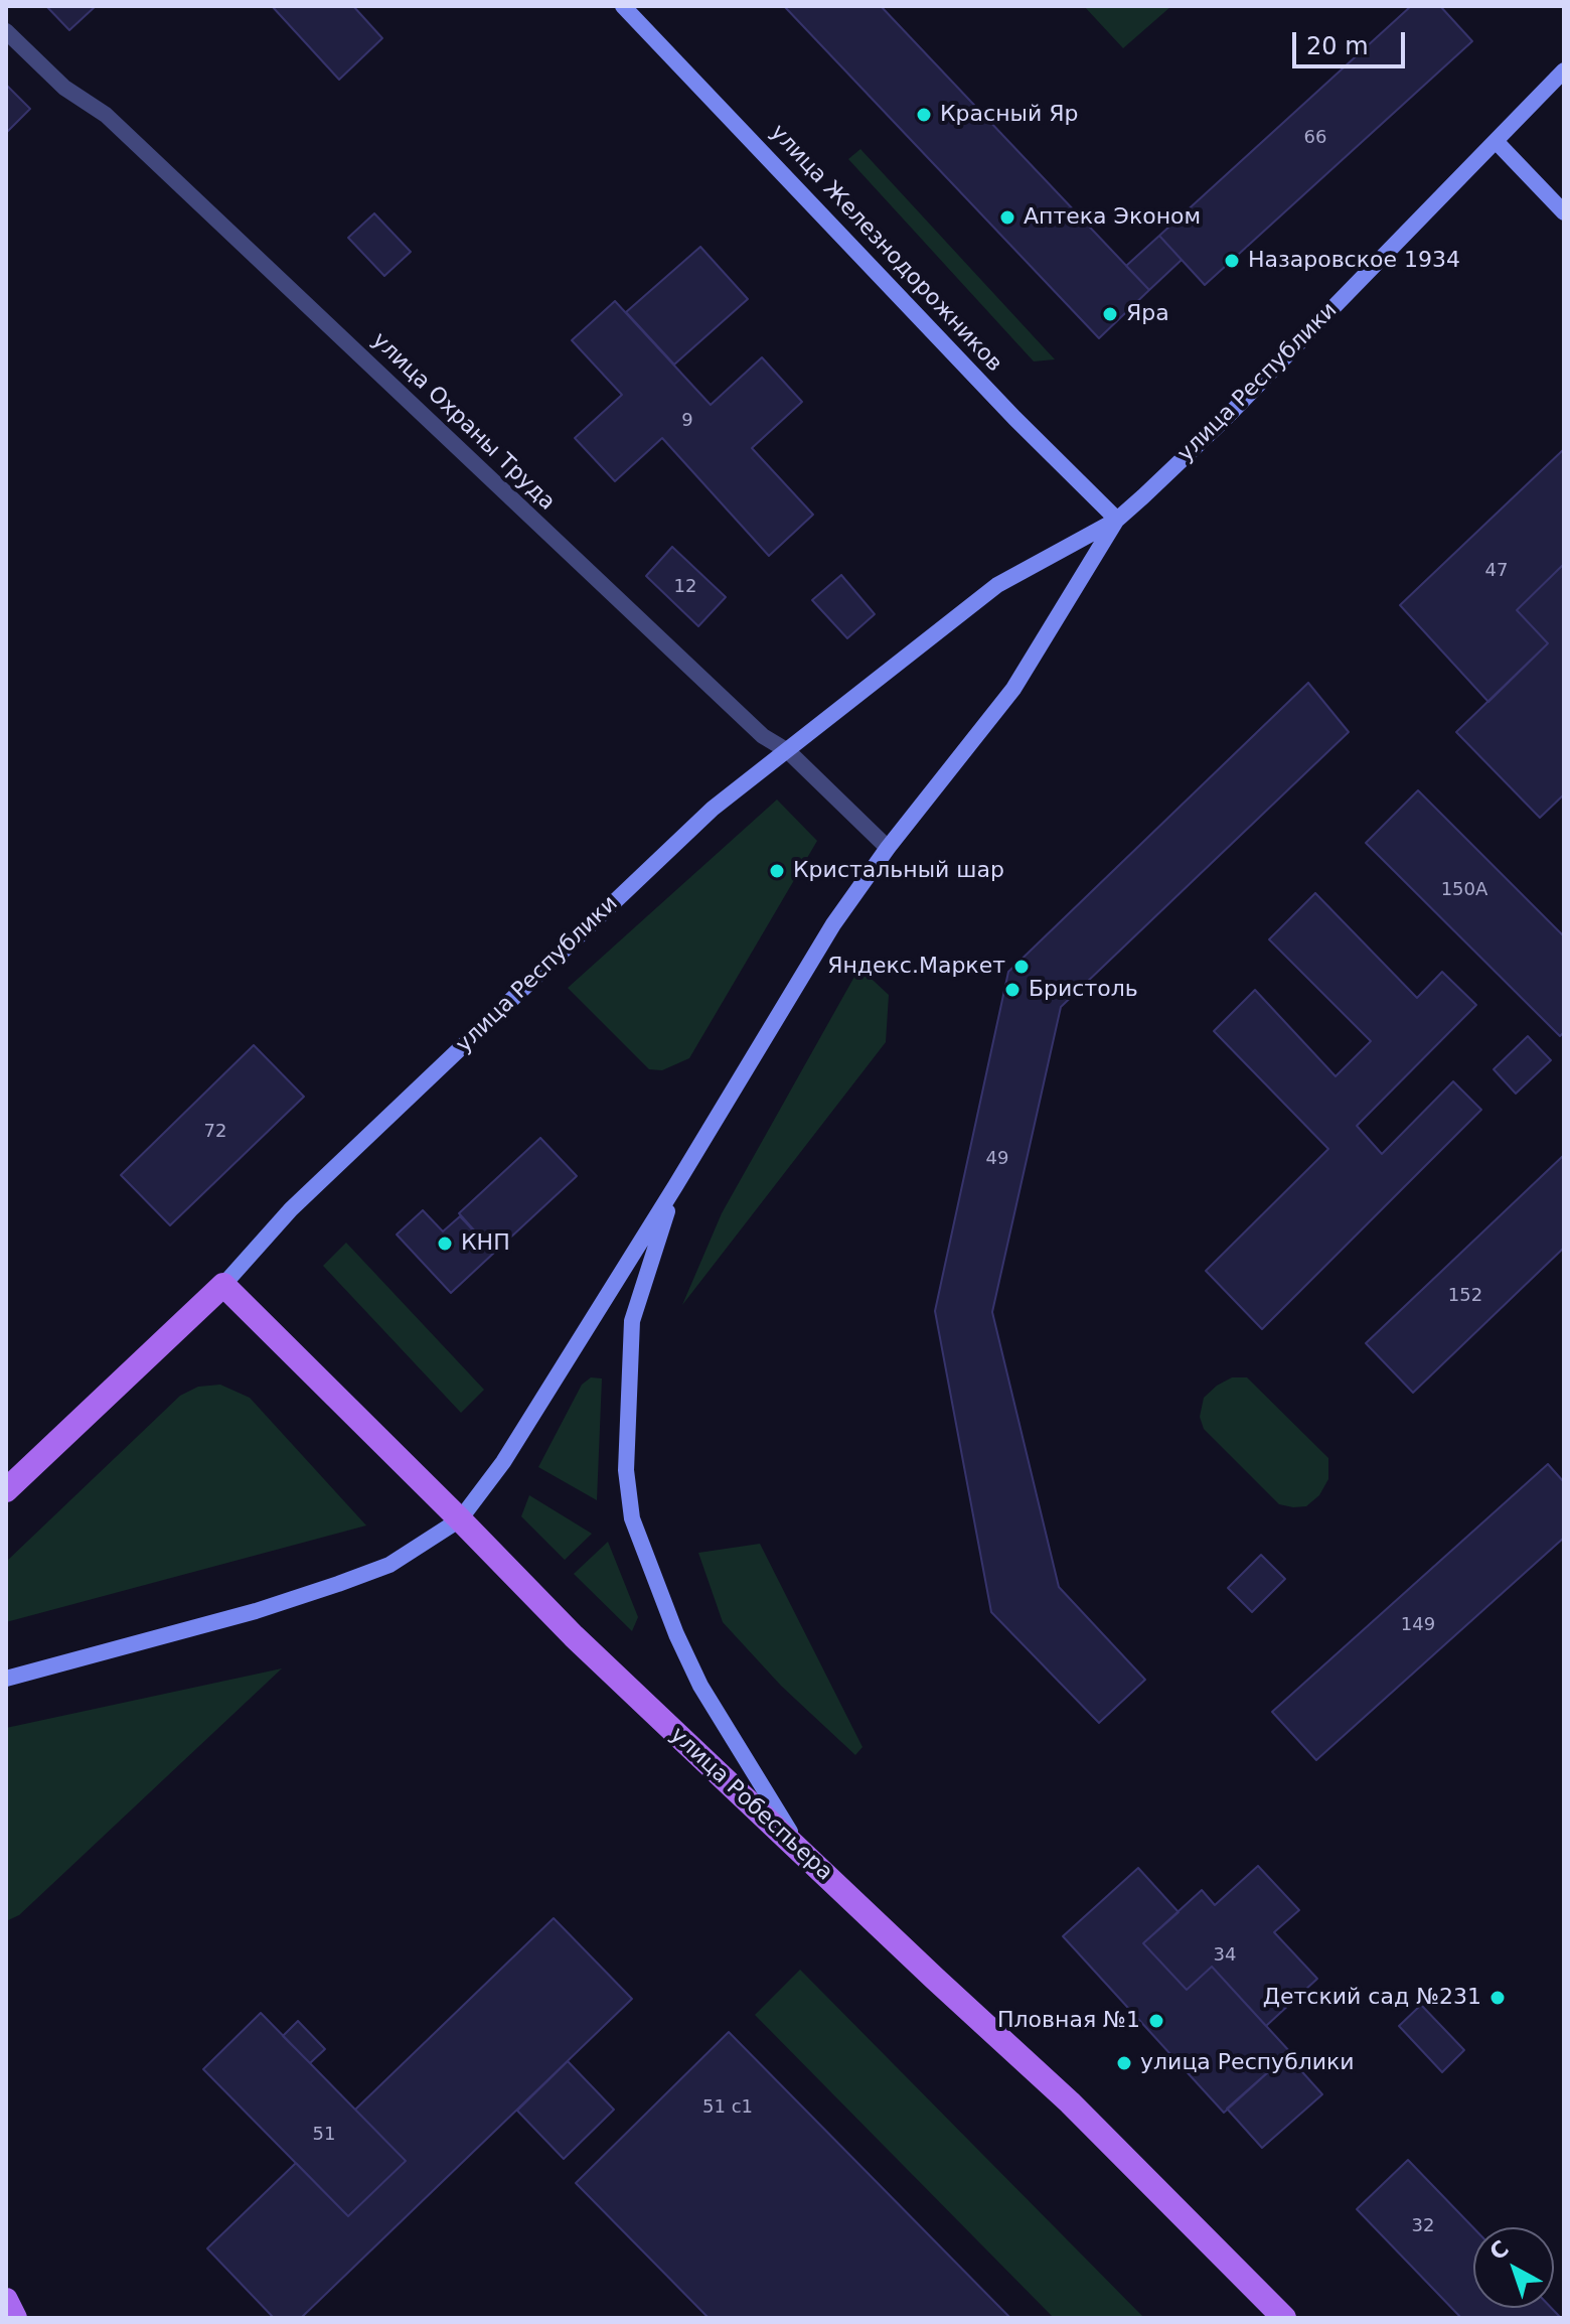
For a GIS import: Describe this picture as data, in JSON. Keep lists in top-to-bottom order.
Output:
{
  "streets": {
    "main road": ["улица Железнодорожников", "улица Республики", "улица Робеспьера"],
    "street": ["улица Охраны Труда"]
  },
  "crossings": [
    ["улица Железнодорожников", "улица Республики"],
    ["улица Республики", "улица Охраны Труда"],
    ["улица Республики", "улица Робеспьера"]
  ],
  "places": [
    "Красный Яр",
    "Аптека Эконом",
    "Назаровское 1934",
    "Яра",
    "Кристальный шар",
    "Яндекс.Маркет",
    "Бристоль",
    "КНП",
    "Детский сад №231",
    "Пловная №1",
    "улица Республики"
  ],
  "house_numbers": [
    "66",
    "9",
    "47",
    "12",
    "150А",
    "72",
    "49",
    "152",
    "149",
    "34",
    "51 с1",
    "51",
    "32"
  ],
  "scale_bar": "20 m",
  "north": "top left"
}
